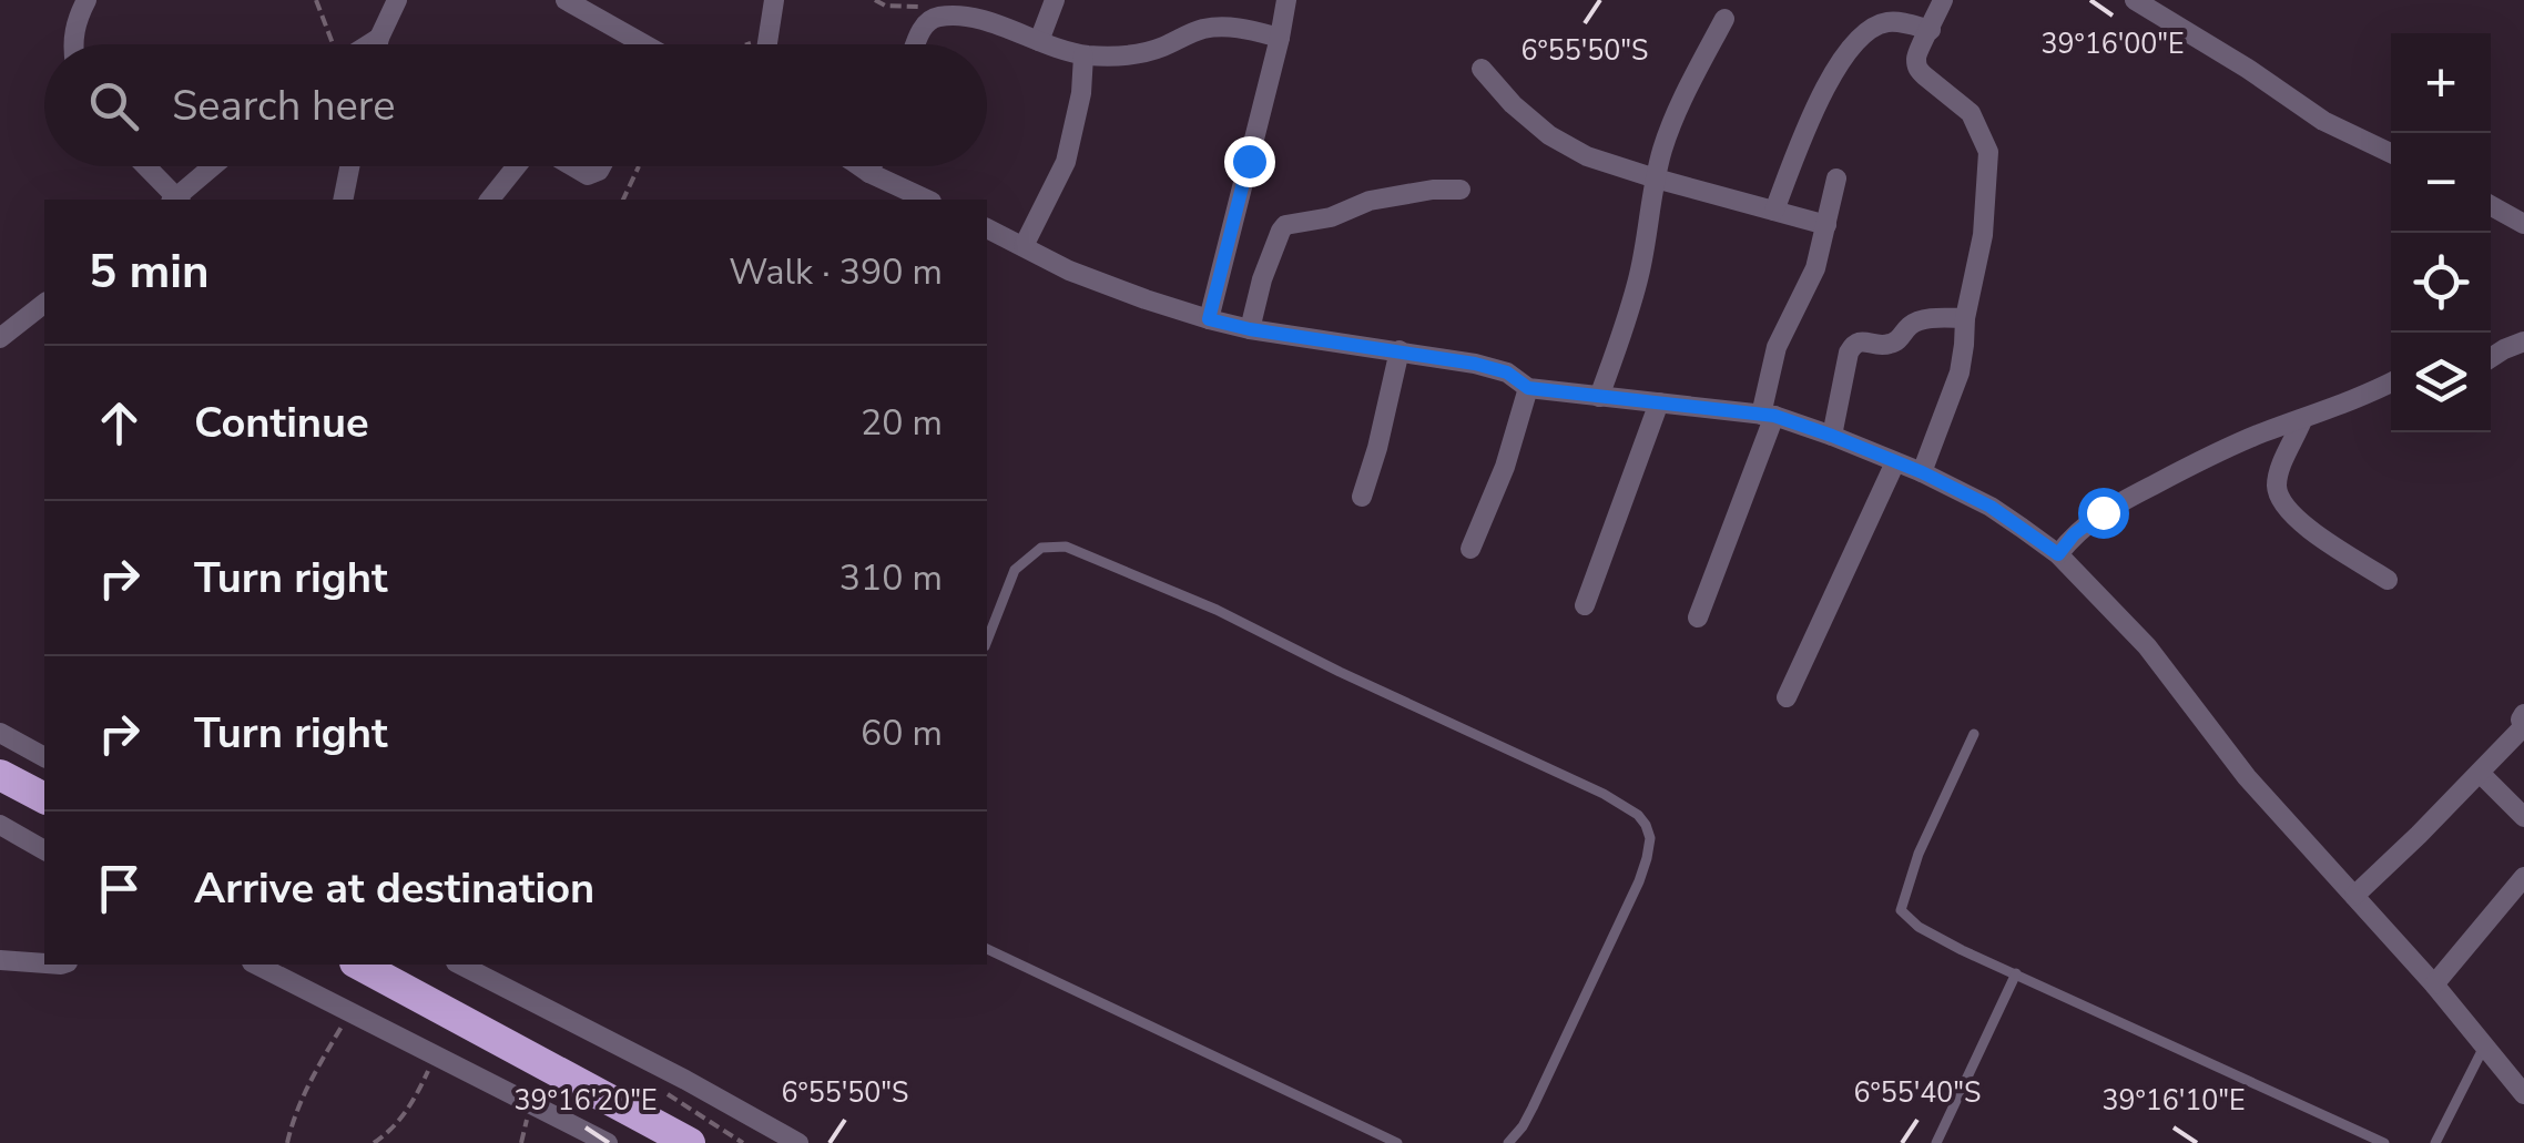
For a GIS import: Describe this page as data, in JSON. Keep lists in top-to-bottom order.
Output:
{
  "page": {
    "map_buttons": ["+", "−"],
    "search": "Search here",
    "heading": ["5 min", "Walk · 390 m"],
    "list": [
      ["Continue", "20 m"],
      ["Turn right", "310 m"],
      ["Turn right", "60 m"],
      "Arrive at destination"
    ]
  },
  "coordinates": [
    "39°16'00\"E",
    "6°55'50\"S",
    "6°55'40\"S",
    "39°16'20\"E",
    "39°16'10\"E"
  ]
}
